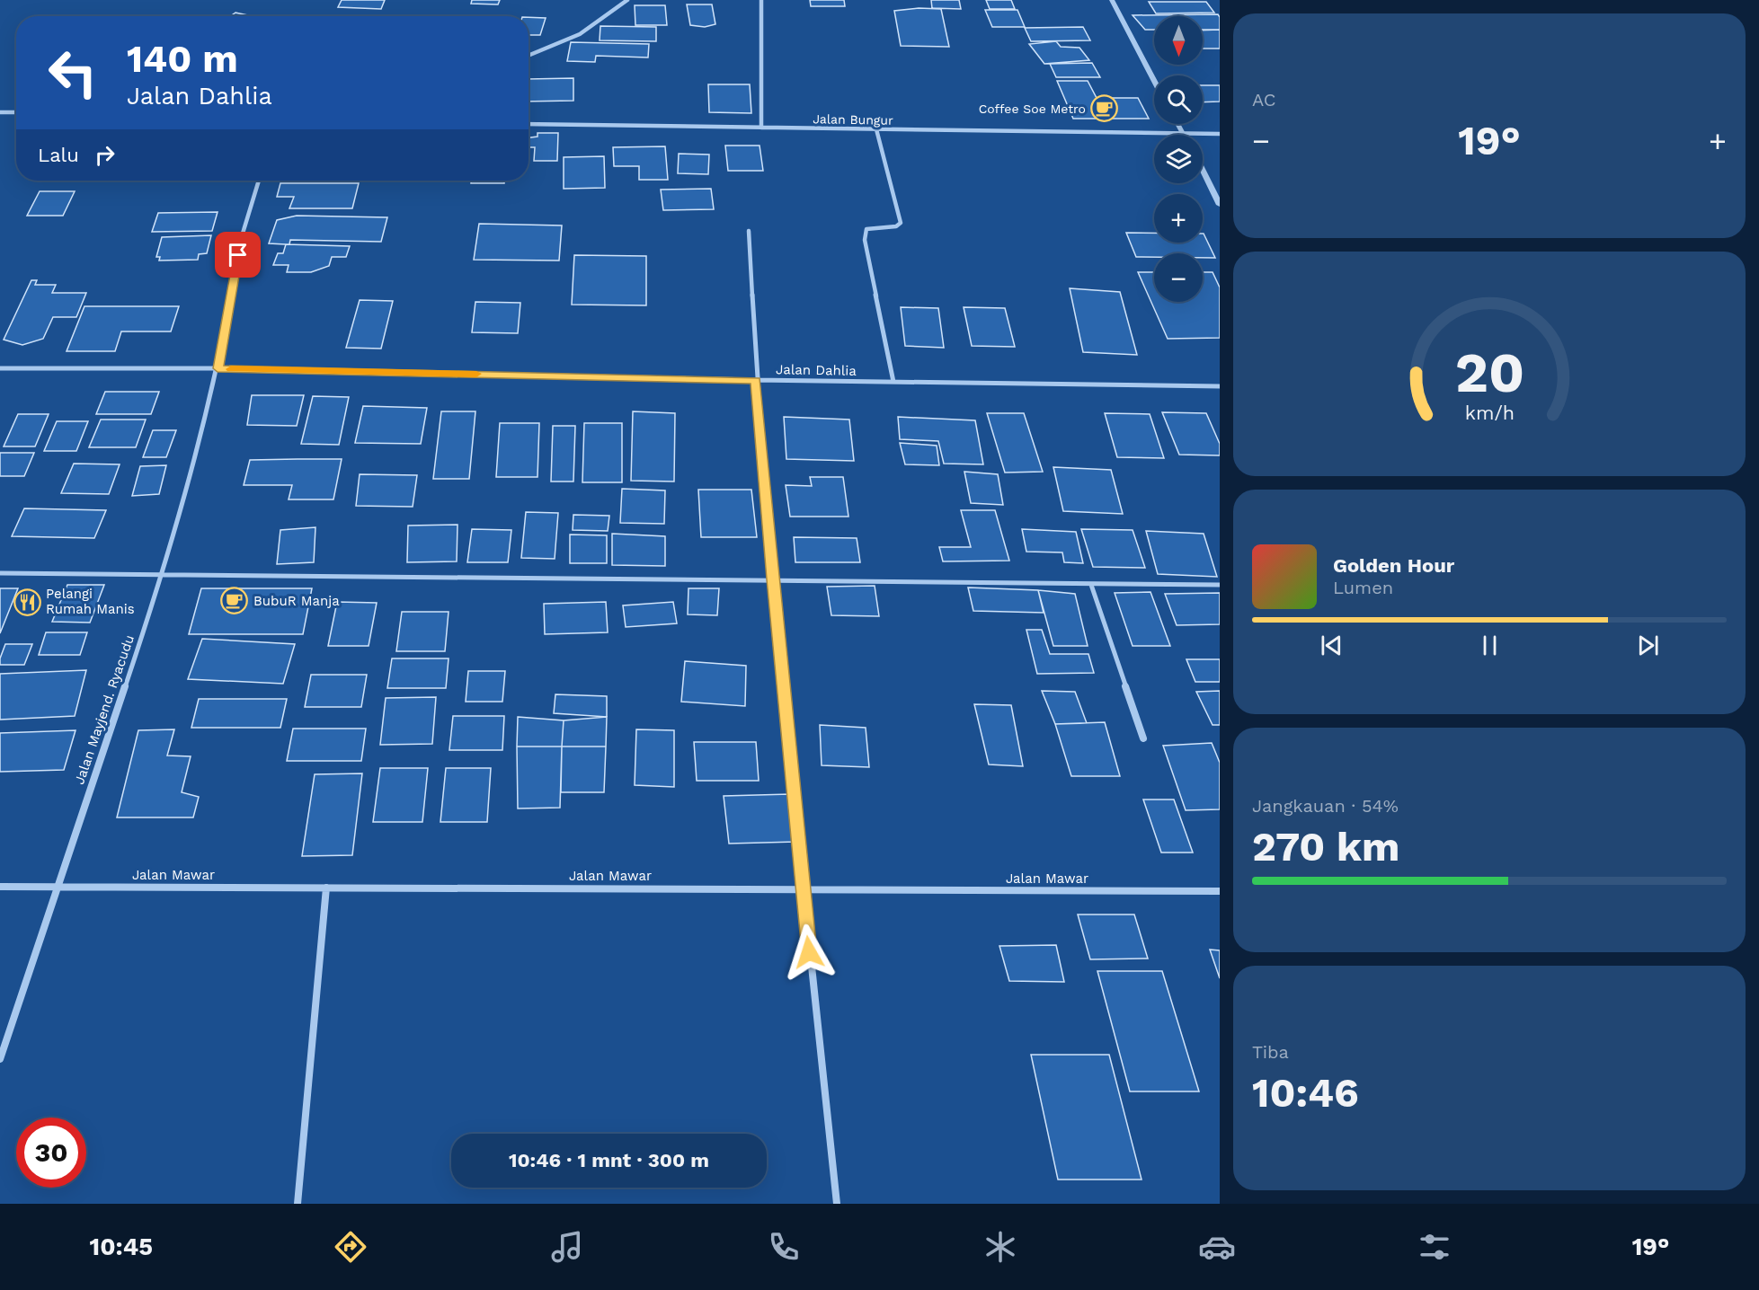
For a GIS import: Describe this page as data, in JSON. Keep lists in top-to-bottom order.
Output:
{
  "streets": {
    "street": [
      "Jalan Bungur",
      "Jalan Dahlia",
      "Jalan Mayjend. Ryacudu",
      "Jalan Mawar"
    ]
  },
  "crossings": [
    ["Jalan Dahlia", "Jalan Mayjend. Ryacudu"],
    ["Jalan Mayjend. Ryacudu", "Jalan Mawar"]
  ],
  "places": {
    "cafe": ["Coffee Soe Metro", "BubuR Manja"],
    "restaurant": ["Pelangi Rumah Manis"]
  },
  "north": "bottom",
  "page": {
    "tile": [
      "AC",
      ["Jangkauan · 54%", "270 km"],
      ["Tiba", "10:46"]
    ],
    "map_buttons": ["+", "−"],
    "turn": ["140 m", "Jalan Dahlia"],
    "heat": ["−", "19°", "+"],
    "then": "Lalu",
    "song": ["Golden Hour", "Lumen"],
    "limit": "30",
    "trip": "10:46 · 1 mnt · 300 m",
    "tabs": ["10:45", "19°"],
    "gauge": ["20", "km/h"]
  }
}
